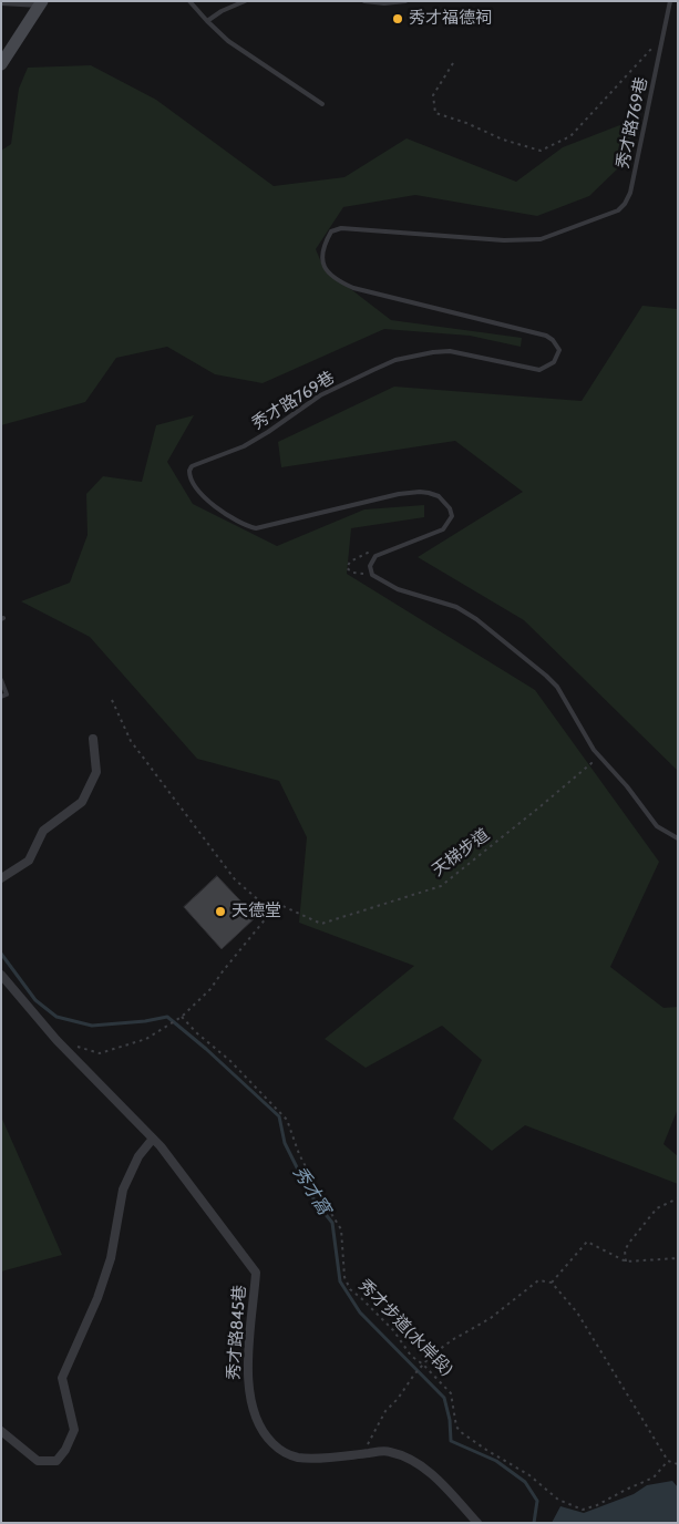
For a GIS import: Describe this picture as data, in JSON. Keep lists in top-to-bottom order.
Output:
{
  "streets": {
    "street": ["秀才路845巷"],
    "lane": ["秀才路769巷"],
    "path": ["天梯步道", "秀才步道(水岸段)"]
  },
  "crossings": [
    ["秀才路769巷", "天梯步道"]
  ],
  "water": ["秀才窩"],
  "places": ["秀才福德祠", "天德堂"]
}
